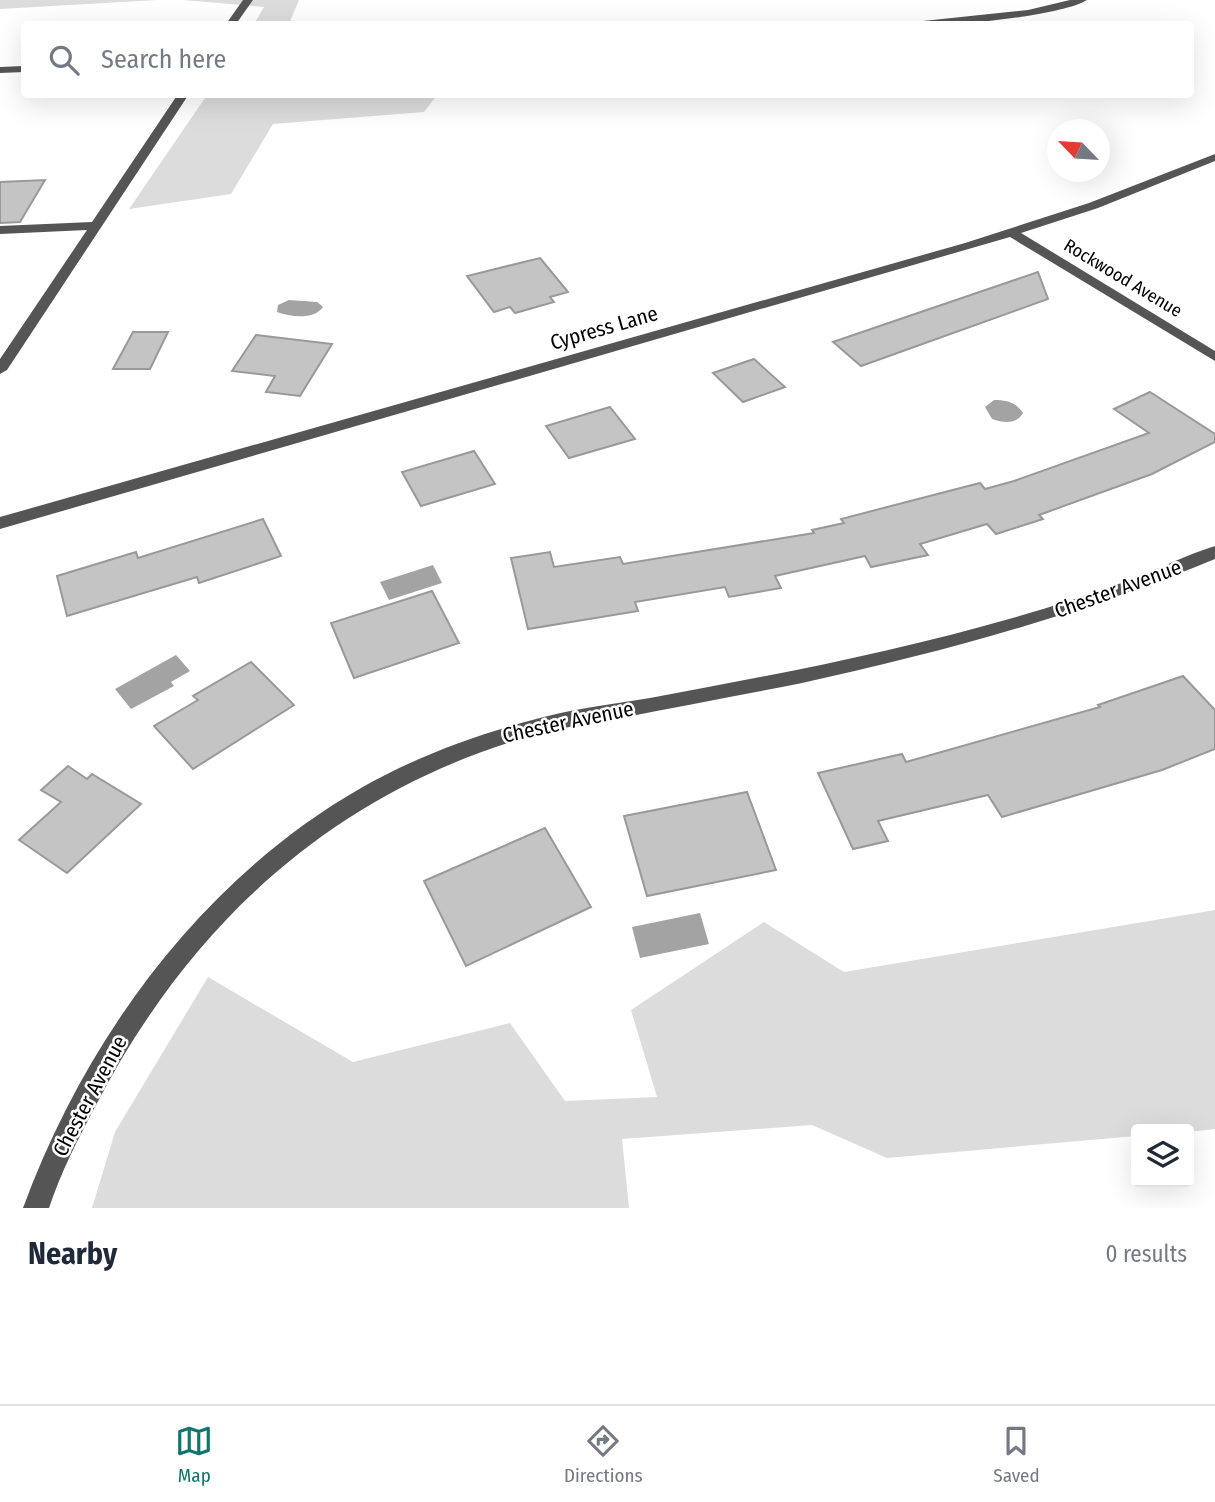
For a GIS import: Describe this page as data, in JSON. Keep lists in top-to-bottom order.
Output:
{
  "streets": {
    "street": ["Rockwood Avenue", "Cypress Lane", "Chester Avenue"]
  },
  "crossings": [
    ["Rockwood Avenue", "Cypress Lane"]
  ],
  "north": "top left",
  "page": {
    "search": "Search here",
    "heading": ["Nearby", "0 results"],
    "nav": ["Map", "Directions", "Saved"]
  }
}
